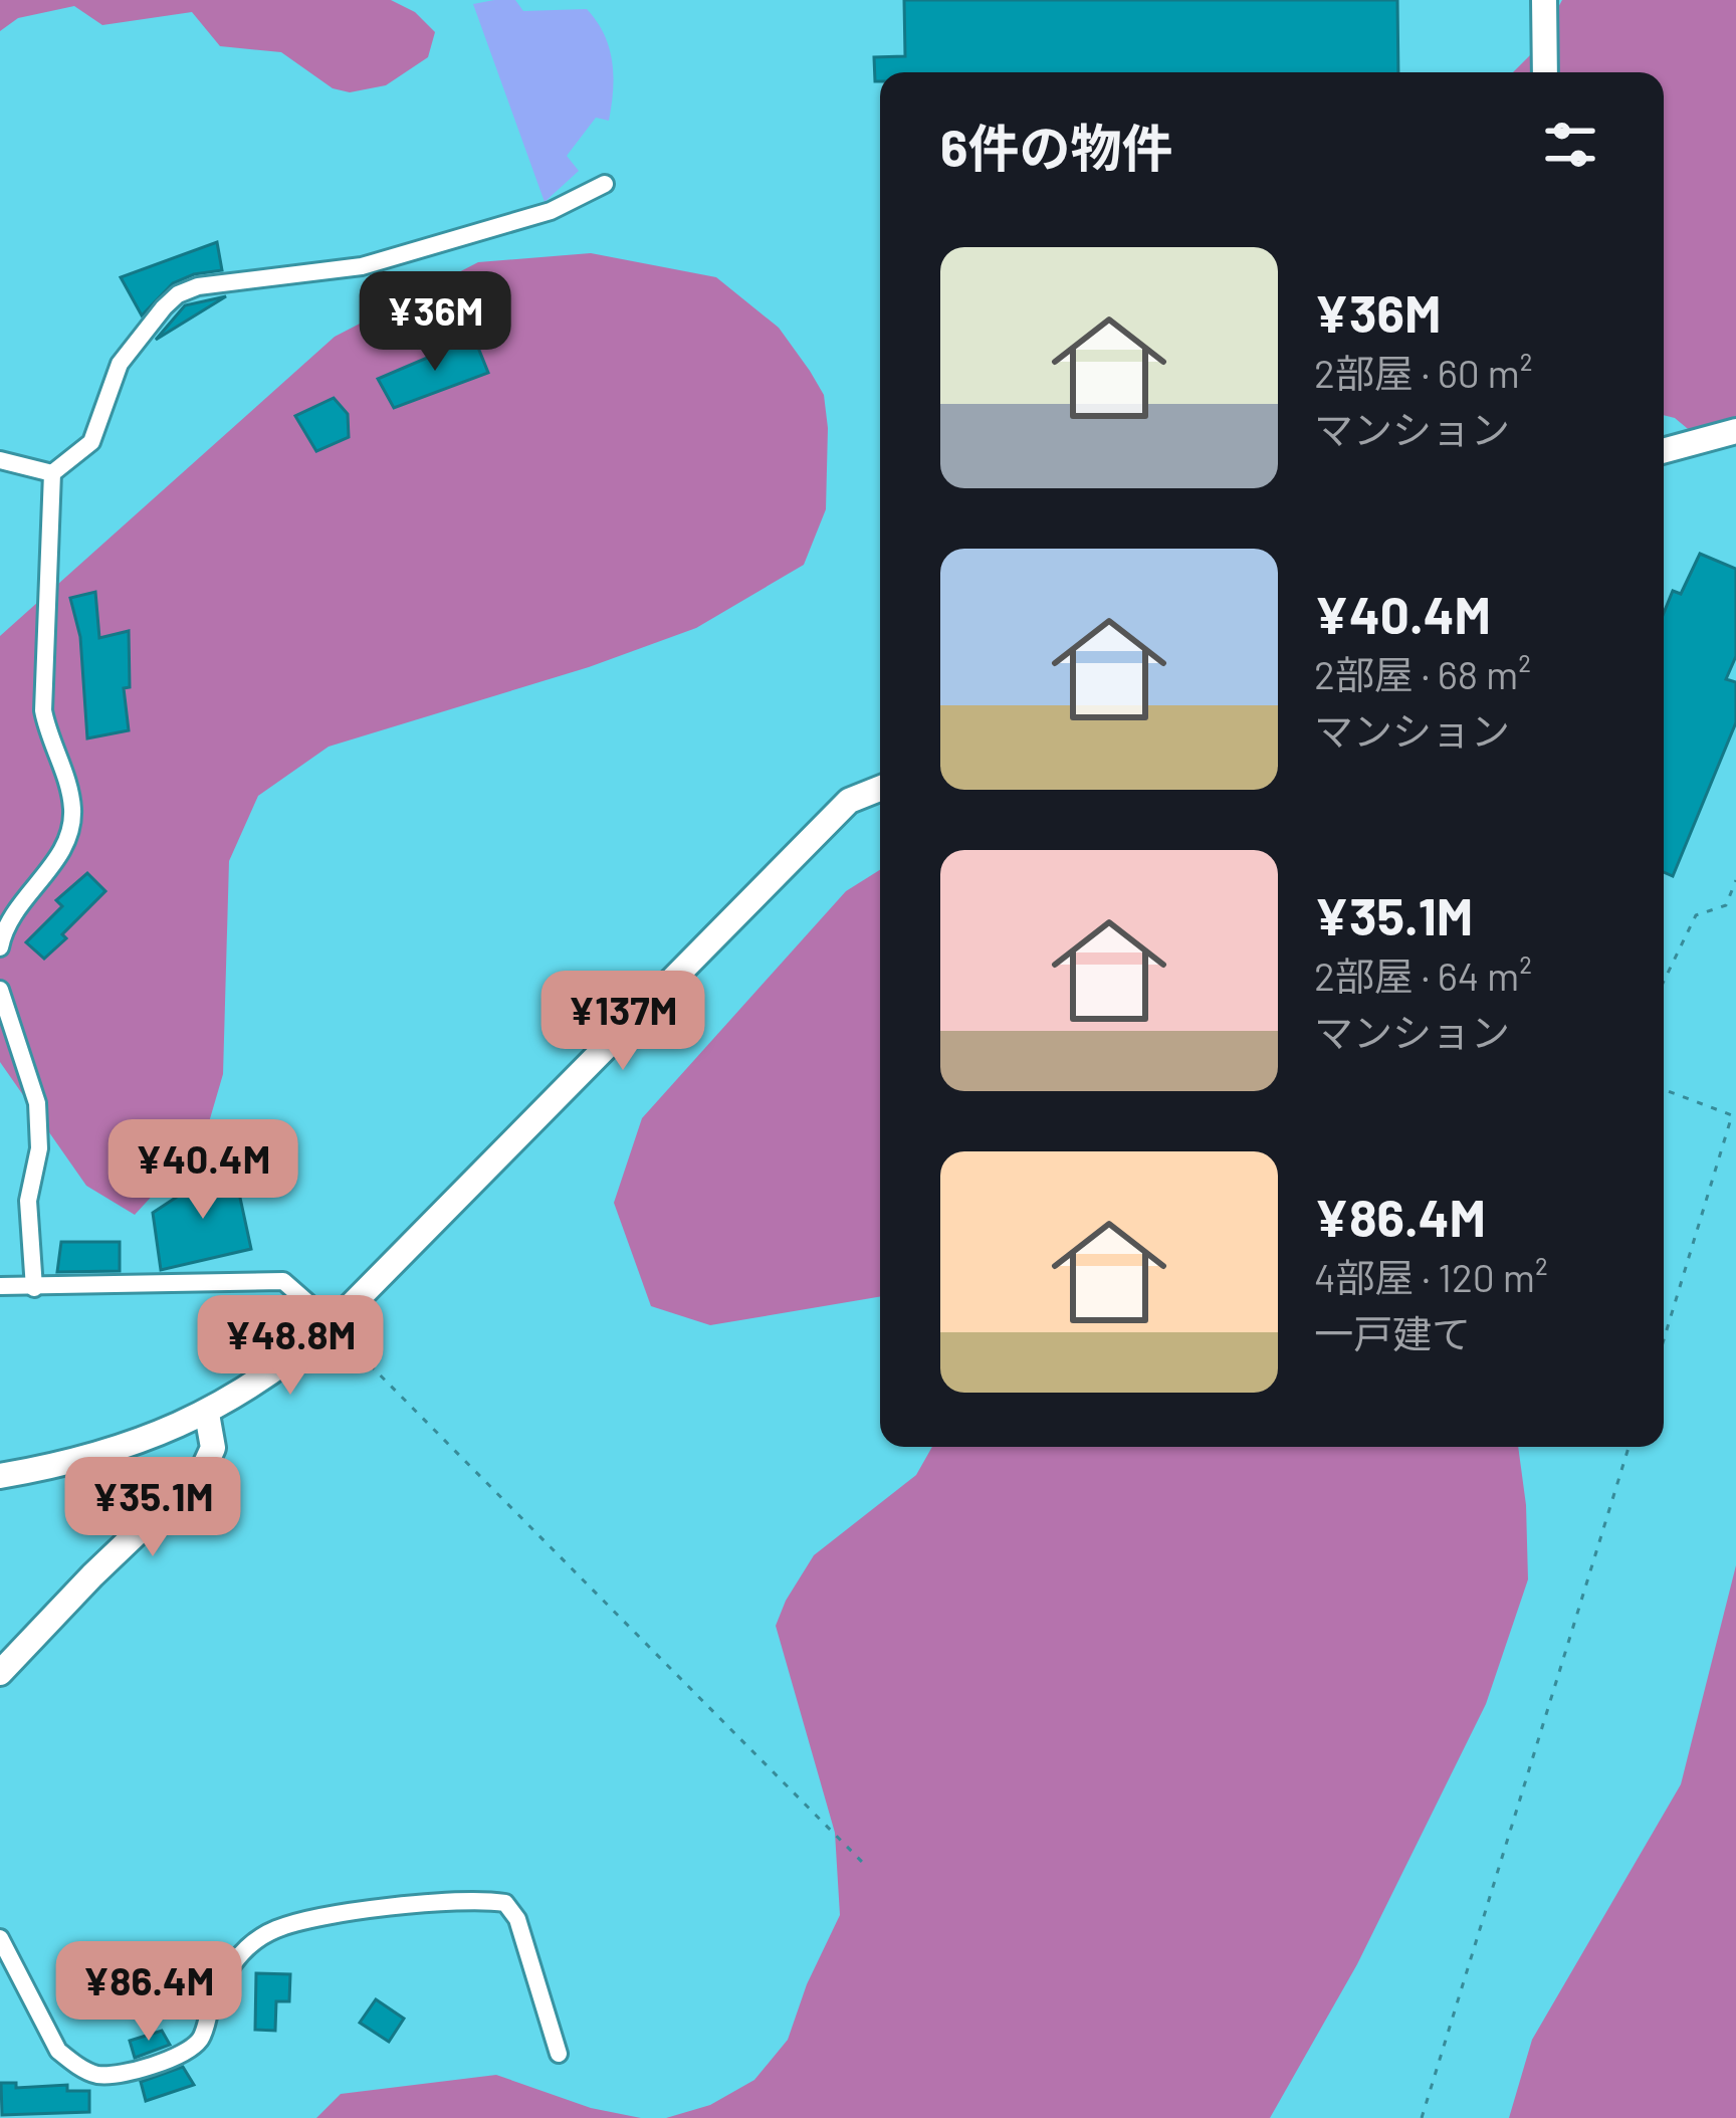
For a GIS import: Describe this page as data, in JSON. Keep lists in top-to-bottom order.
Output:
{
  "page": {
    "heading": "6件の物件",
    "list": [
      {
        "name": "¥36M",
        "note": "2部屋 · 60 m² · マンション"
      },
      {
        "name": "¥40.4M",
        "note": "2部屋 · 68 m² · マンション"
      },
      {
        "name": "¥35.1M",
        "note": "2部屋 · 64 m² · マンション"
      },
      {
        "name": "¥86.4M",
        "note": "4部屋 · 120 m² · 一戸建て"
      }
    ],
    "price": [
      "¥36M",
      "¥137M",
      "¥40.4M",
      "¥48.8M",
      "¥35.1M",
      "¥86.4M"
    ]
  }
}
